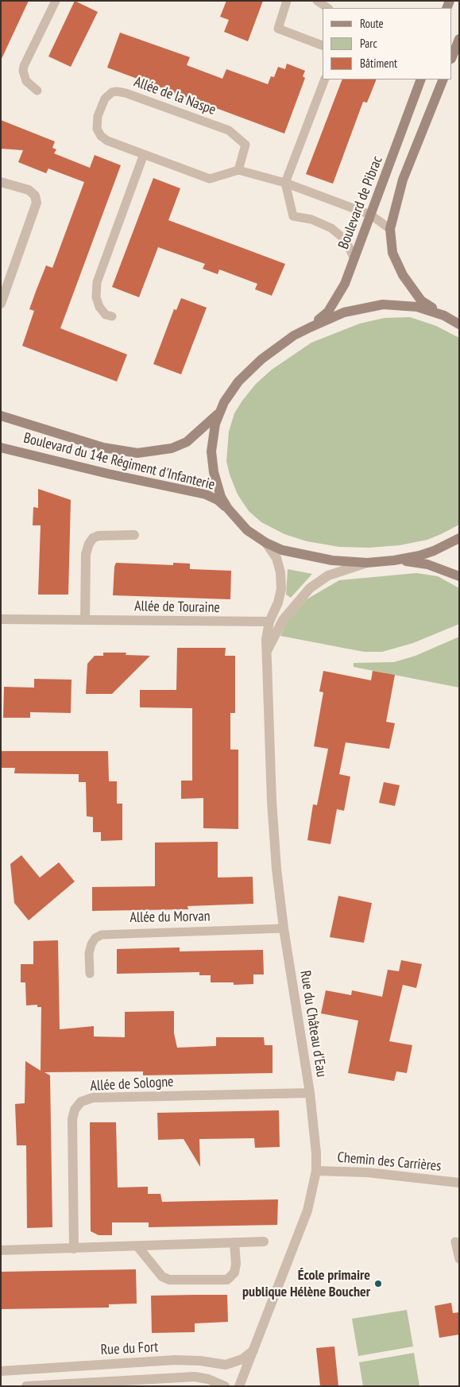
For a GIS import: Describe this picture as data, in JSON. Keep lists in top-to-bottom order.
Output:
{
  "streets": {
    "street": [
      "Boulevard de Pibrac",
      "Boulevard du 14e Régiment d'Infanterie",
      "Allée de Touraine",
      "Rue du Château d'Eau",
      "Allée de Sologne",
      "Chemin des Carrières",
      "Rue du Fort"
    ],
    "lane": ["Allée de la Naspe", "Allée du Morvan"]
  },
  "crossings": [
    ["Allée de Touraine", "Rue du Château d'Eau"],
    ["Allée du Morvan", "Rue du Château d'Eau"],
    ["Rue du Château d'Eau", "Allée de Sologne"],
    ["Rue du Château d'Eau", "Chemin des Carrières"],
    ["Rue du Château d'Eau", "Rue du Fort"]
  ],
  "places": ["École primaire publique Hélène Boucher"],
  "legend": ["Route", "Parc", "Bâtiment"]
}
